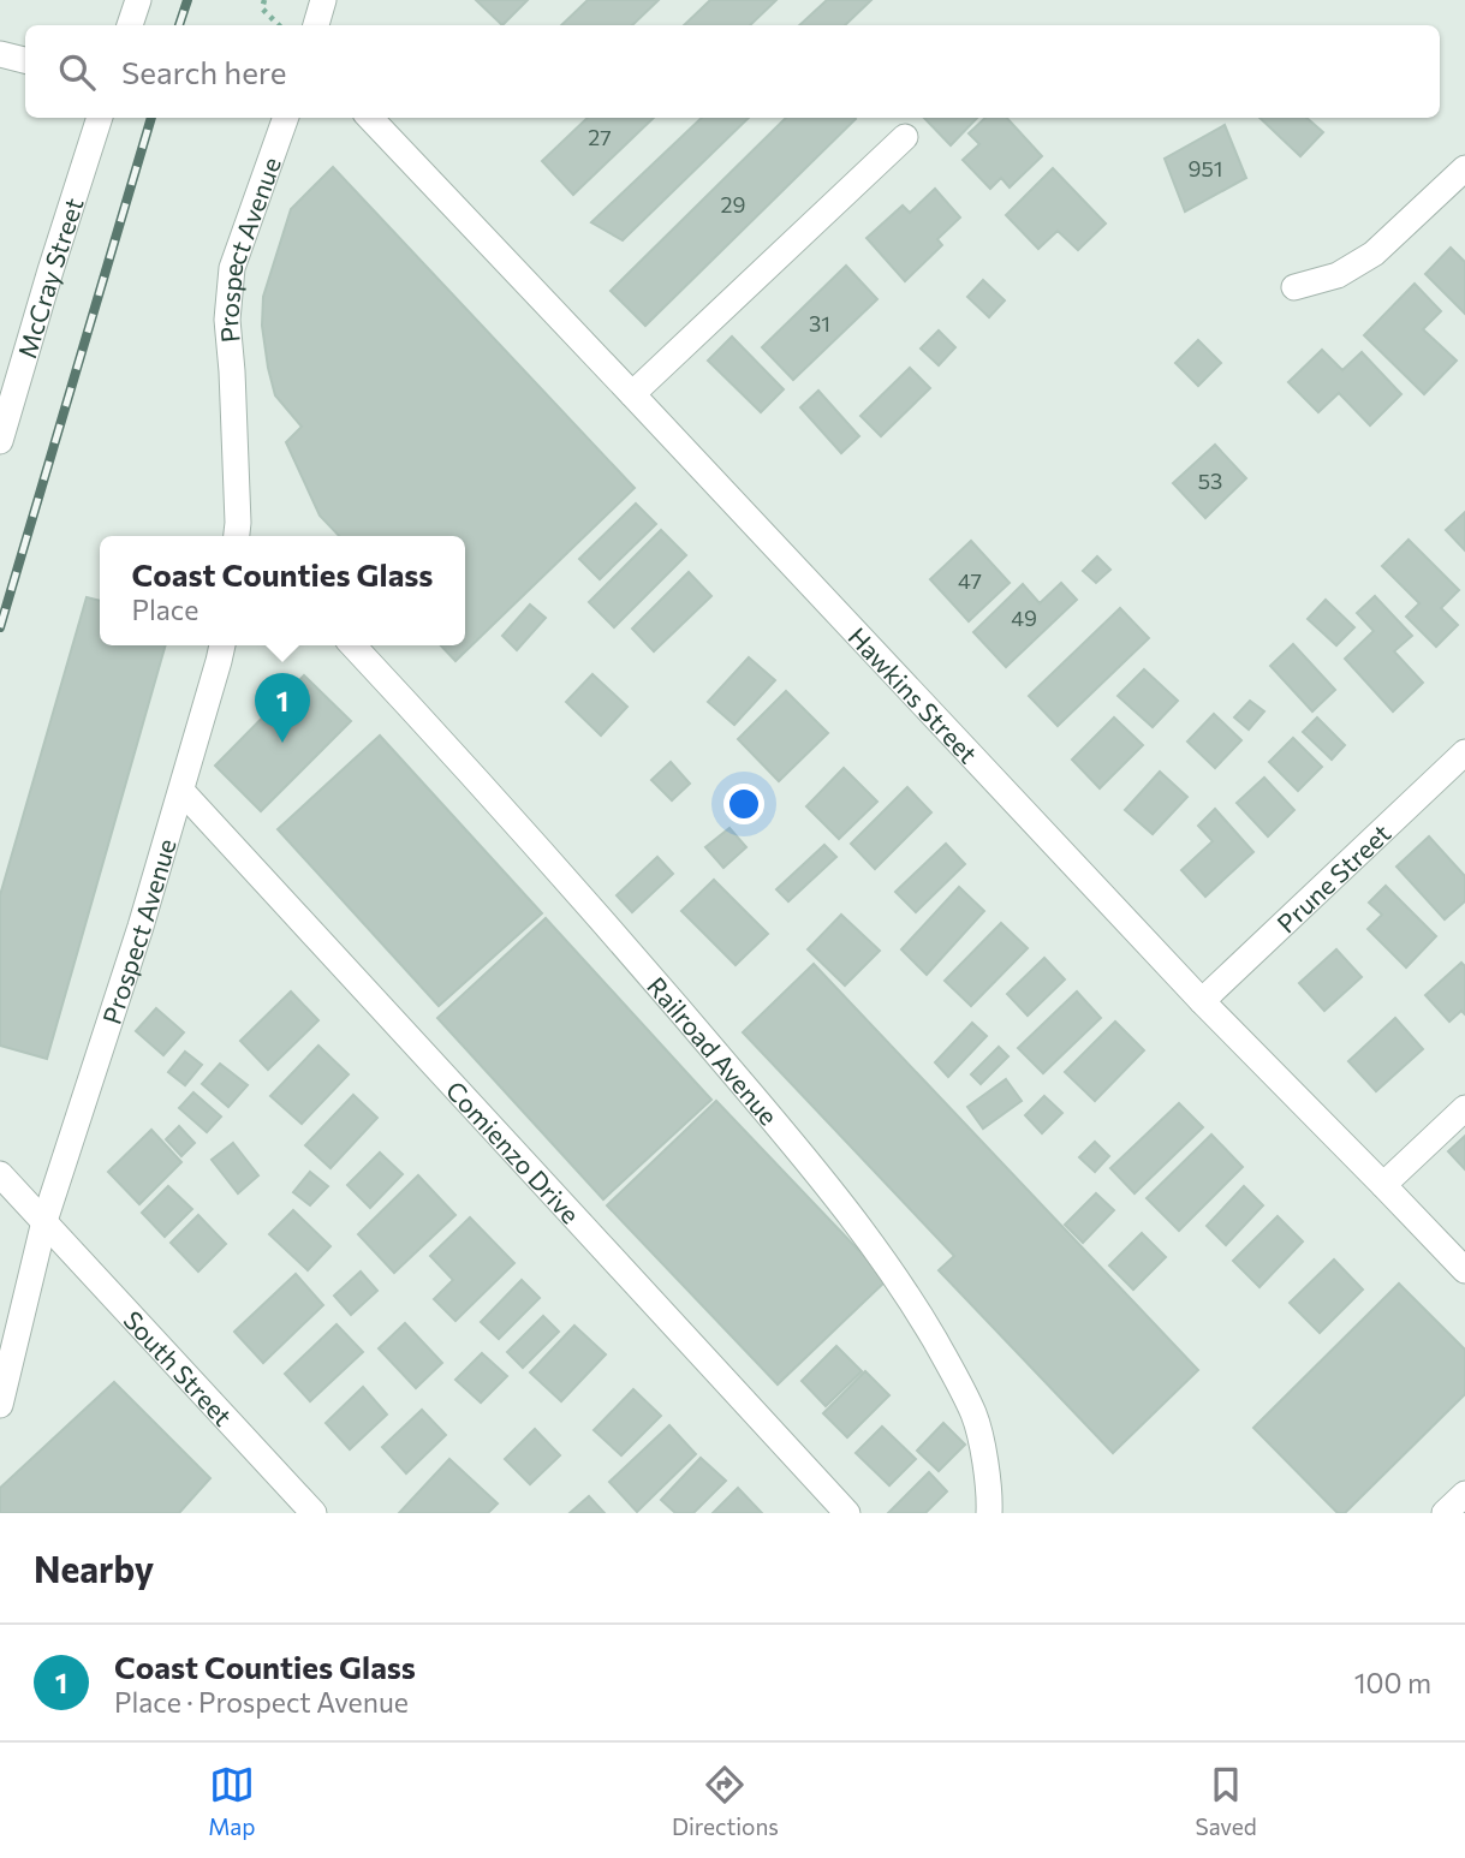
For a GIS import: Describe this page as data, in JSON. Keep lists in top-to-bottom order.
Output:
{
  "streets": {
    "street": [
      "Prospect Avenue",
      "McCray Street",
      "Hawkins Street",
      "Prune Street",
      "Railroad Avenue",
      "Comienzo Drive",
      "South Street"
    ]
  },
  "crossings": [
    ["Prospect Avenue", "Comienzo Drive"],
    ["Prospect Avenue", "South Street"],
    ["Hawkins Street", "Prune Street"]
  ],
  "house_numbers": [
    "27",
    "951",
    "29",
    "31",
    "53",
    "47",
    "49"
  ],
  "page": {
    "search": "Search here",
    "popup": ["Coast Counties Glass", "Place"],
    "pins": "1",
    "heading": "Nearby",
    "list": [
      {
        "mark": "1",
        "name": "Coast Counties Glass",
        "note": "Place · Prospect Avenue",
        "value": "100 m"
      }
    ],
    "nav": ["Map", "Directions", "Saved"]
  }
}
